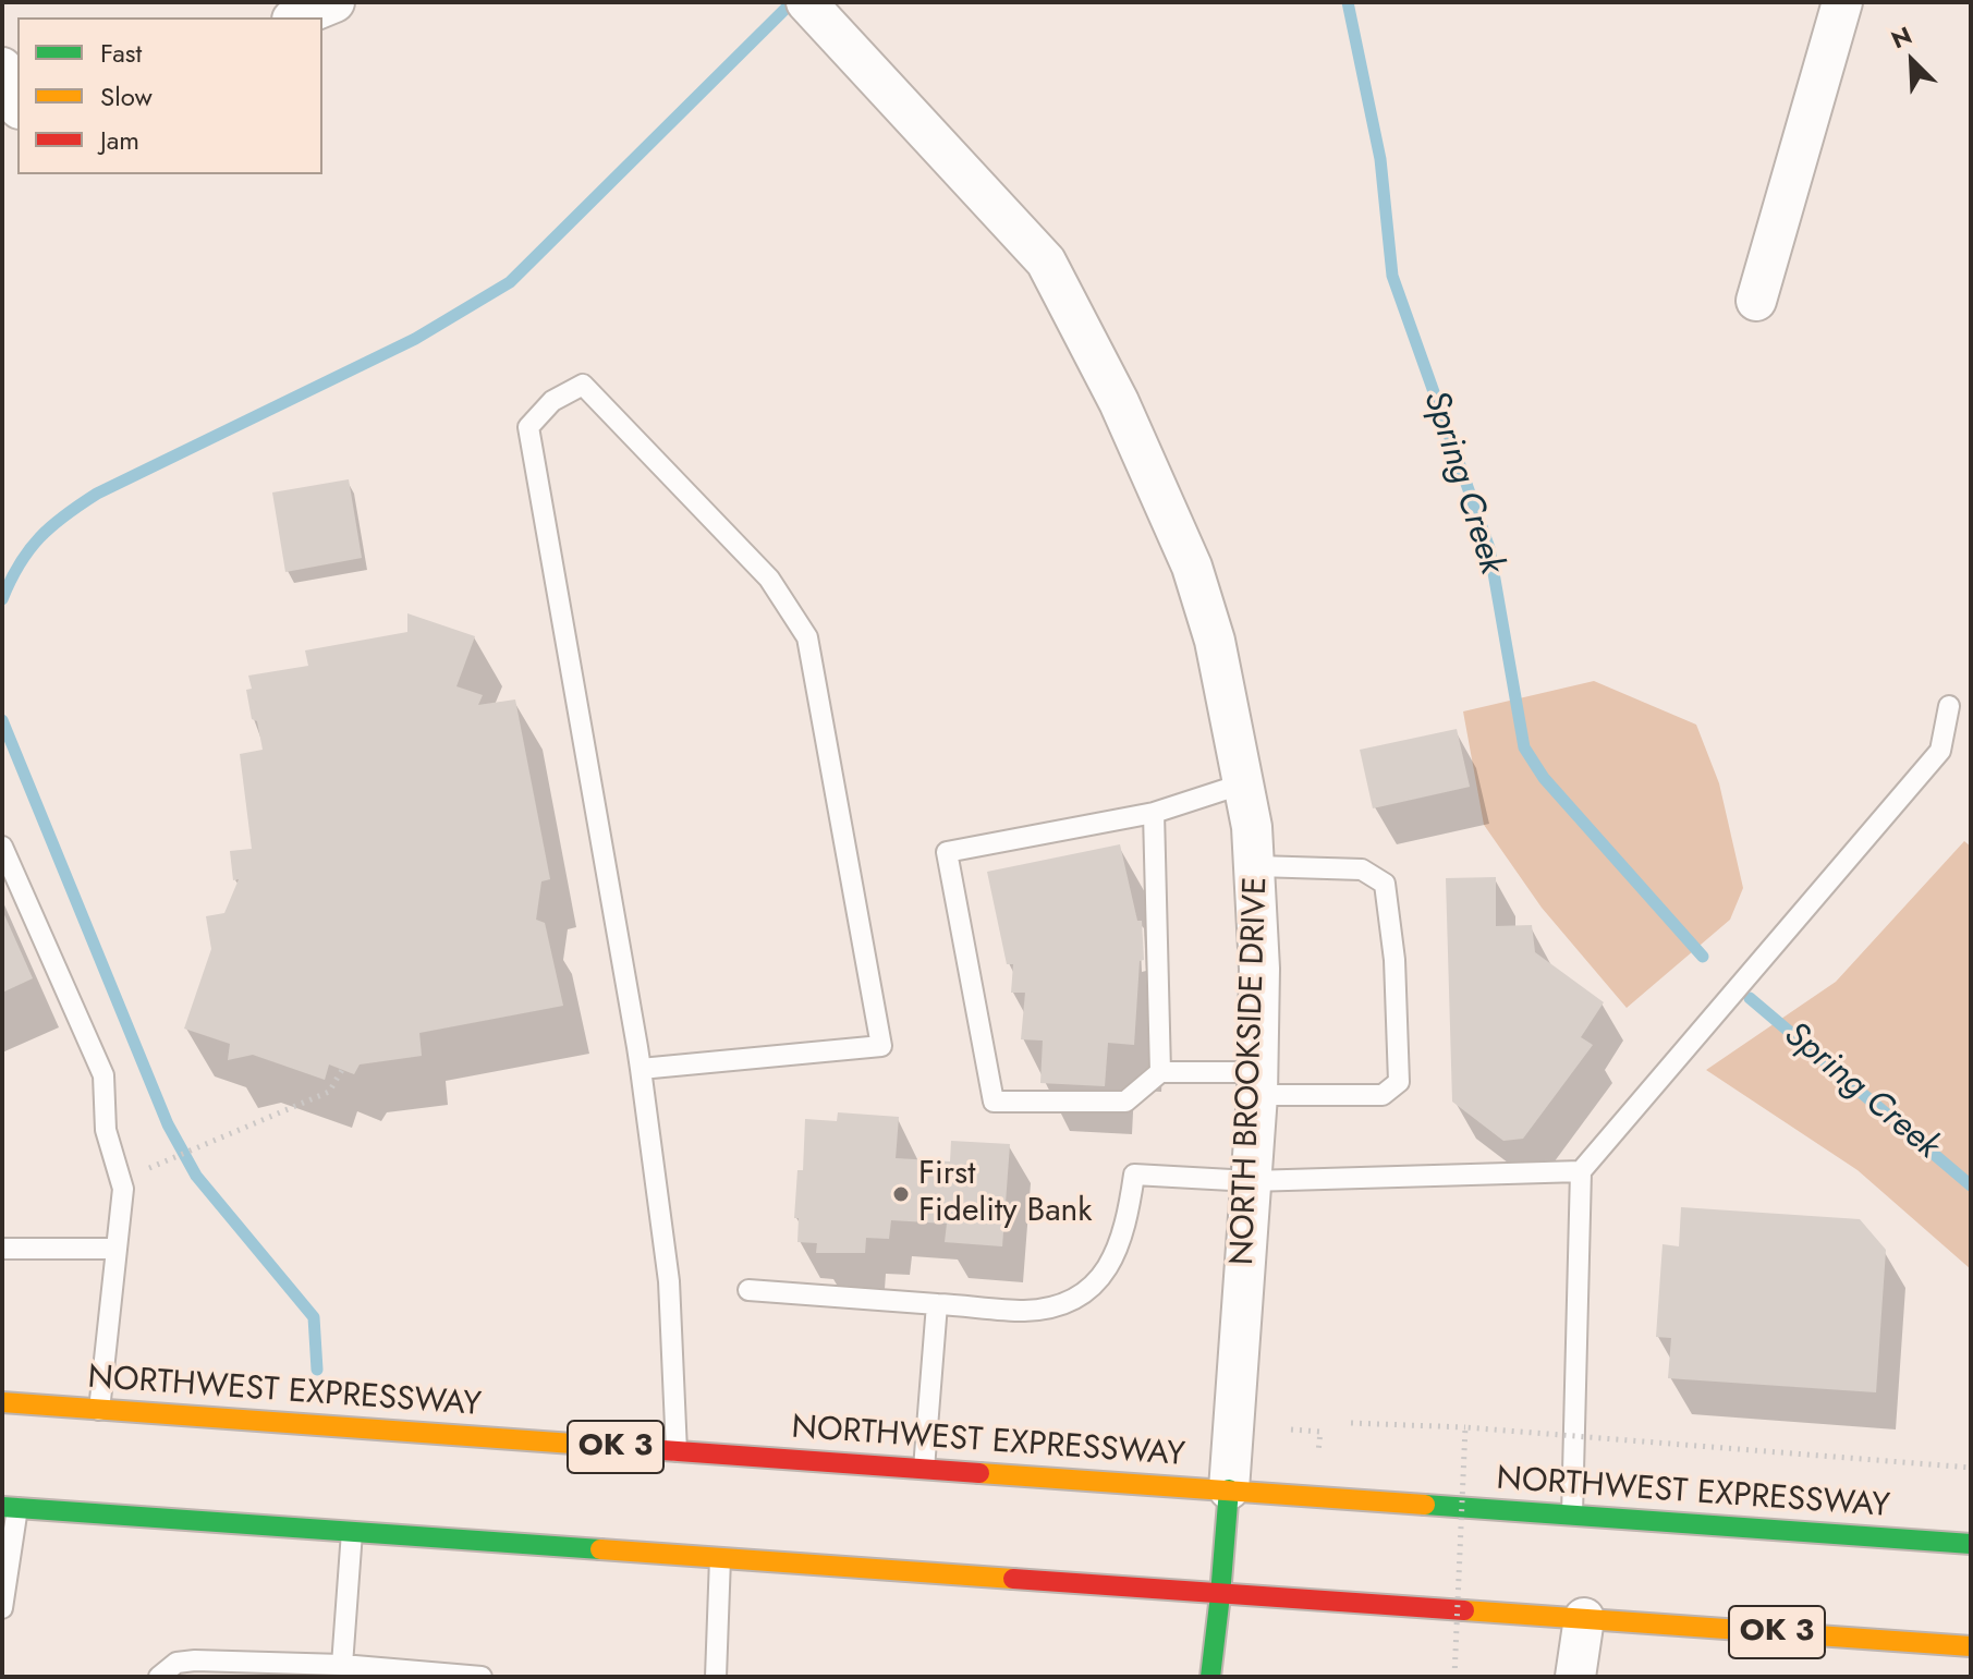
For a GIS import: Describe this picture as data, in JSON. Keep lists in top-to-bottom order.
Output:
{
  "streets": {
    "main road": ["NORTHWEST EXPRESSWAY", "OK 3"],
    "street": ["NORTH BROOKSIDE DRIVE"]
  },
  "crossings": [
    ["NORTH BROOKSIDE DRIVE", "NORTHWEST EXPRESSWAY"]
  ],
  "water": ["Spring Creek"],
  "places": ["First Fidelity Bank"],
  "legend": ["Fast", "Slow", "Jam"],
  "north": "top left"
}
